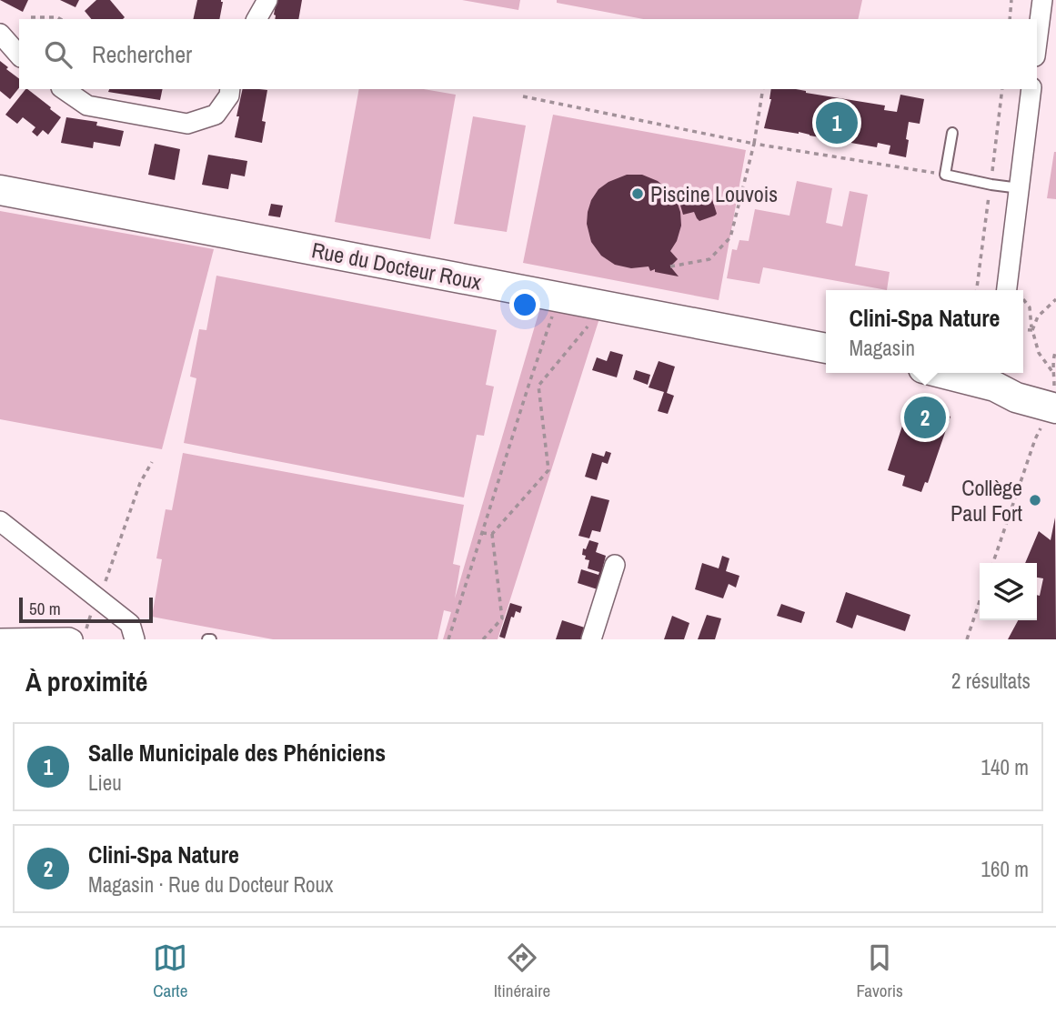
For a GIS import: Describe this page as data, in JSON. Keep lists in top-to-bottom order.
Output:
{
  "streets": {
    "street": ["Rue du Docteur Roux"]
  },
  "places": ["Piscine Louvois", "Collège Paul Fort"],
  "scale_bar": "50 m",
  "page": {
    "search": "Rechercher",
    "pins": ["1", "2"],
    "popup": ["Clini-Spa Nature", "Magasin"],
    "scale": "50 m",
    "heading": ["À proximité", "2 résultats"],
    "list": [
      {
        "mark": "1",
        "name": "Salle Municipale des Phéniciens",
        "note": "Lieu",
        "value": "140 m"
      },
      {
        "mark": "2",
        "name": "Clini-Spa Nature",
        "note": "Magasin · Rue du Docteur Roux",
        "value": "160 m"
      }
    ],
    "nav": ["Carte", "Itinéraire", "Favoris"]
  }
}
